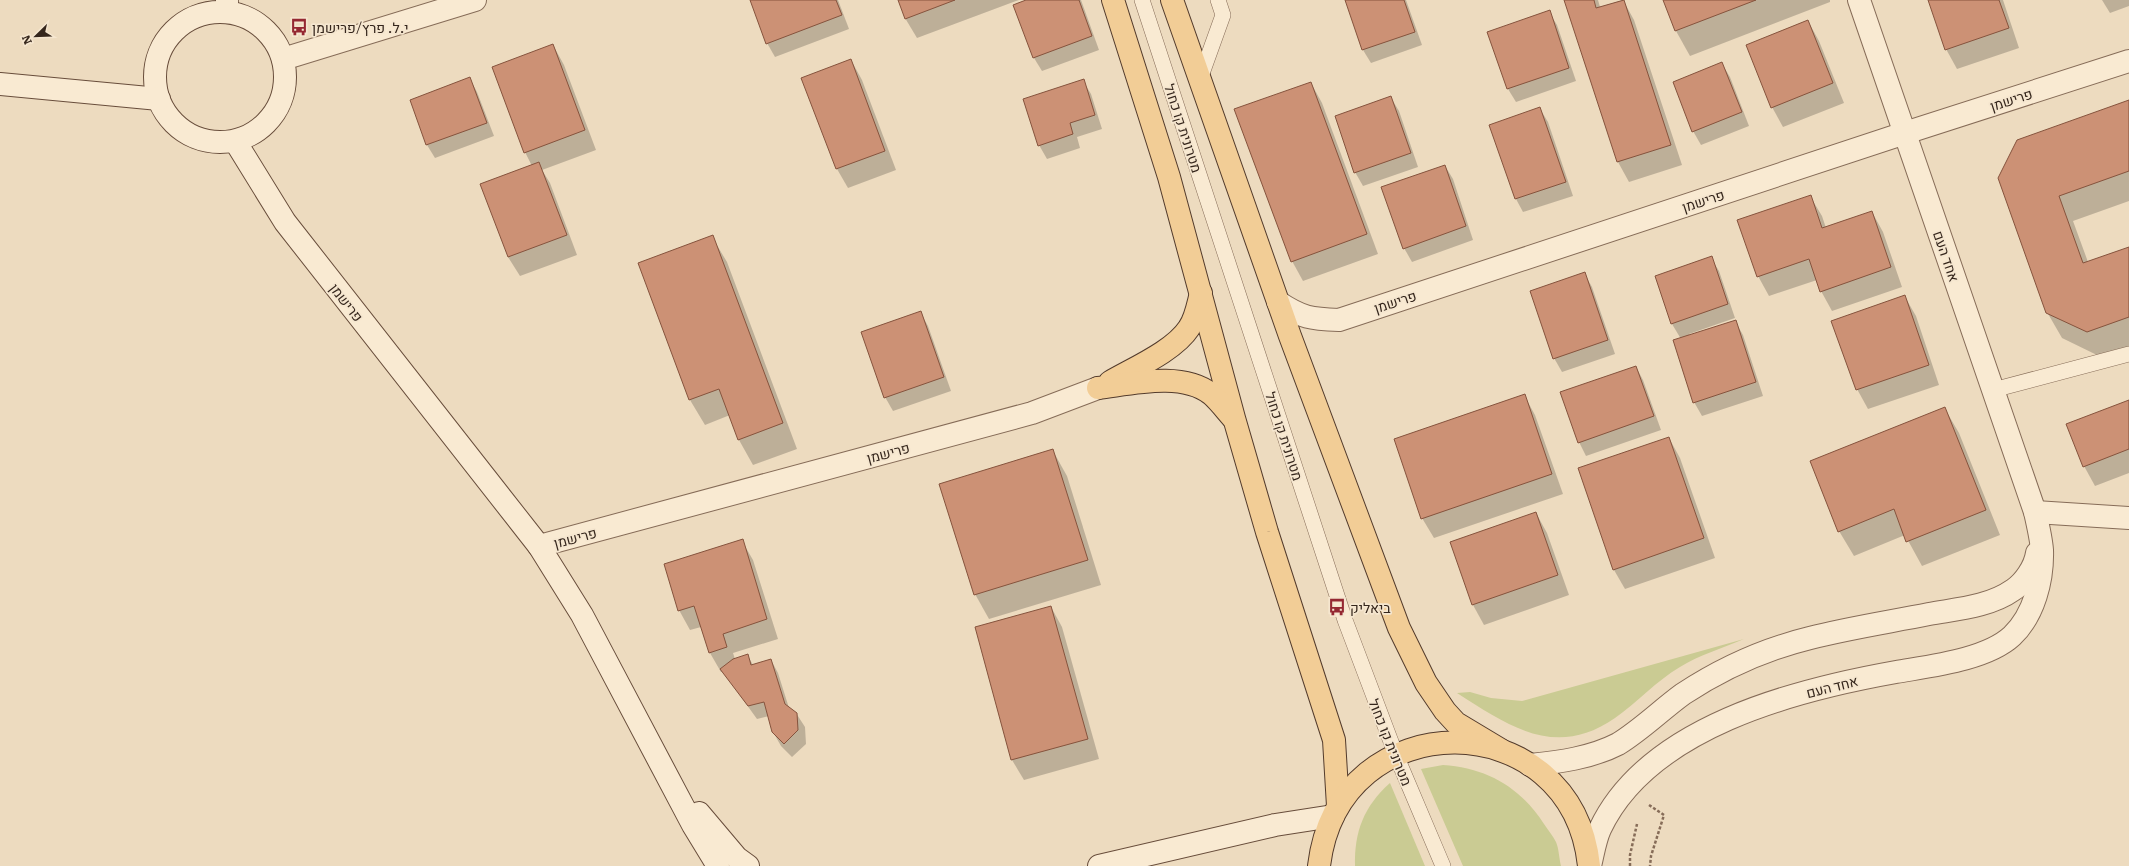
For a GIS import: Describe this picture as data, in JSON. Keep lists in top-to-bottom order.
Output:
{
  "streets": {
    "street": ["פרישמן", "אחד העם"],
    "lane": ["מטרונית קו כחול"]
  },
  "crossings": [
    ["פרישמן", "אחד העם"]
  ],
  "places": {
    "bus stop": ["י.ל. פרץ/פרישמן", "ביאליק"]
  },
  "north": "bottom left"
}
